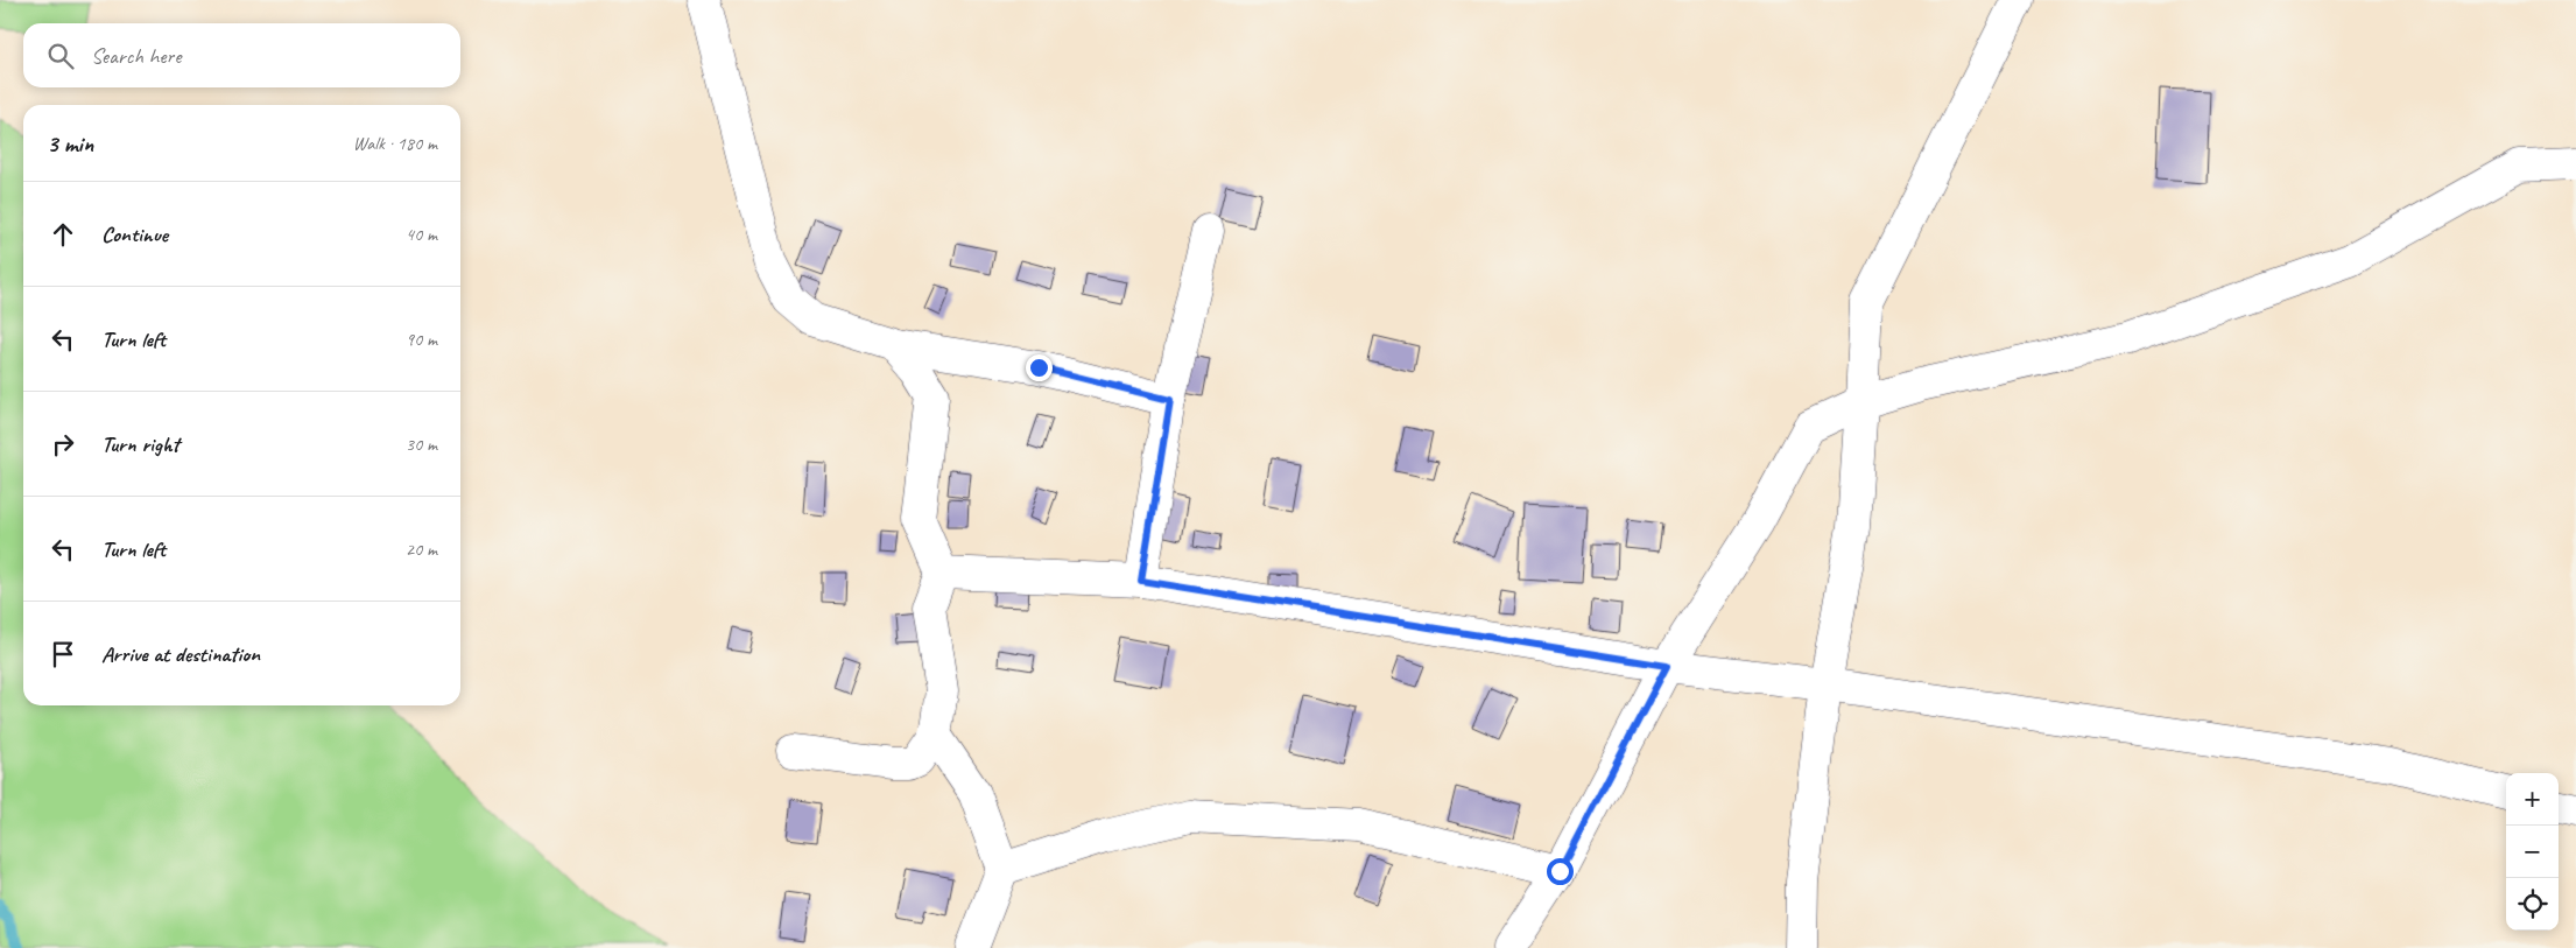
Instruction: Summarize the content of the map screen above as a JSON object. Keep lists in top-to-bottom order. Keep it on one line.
{"page":{"search":"Search here","heading":["3 min","Walk · 180 m"],"list":[["Continue","40 m"],["Turn left","90 m"],["Turn right","30 m"],["Turn left","20 m"],"Arrive at destination"],"map_buttons":["+","−"]}}
